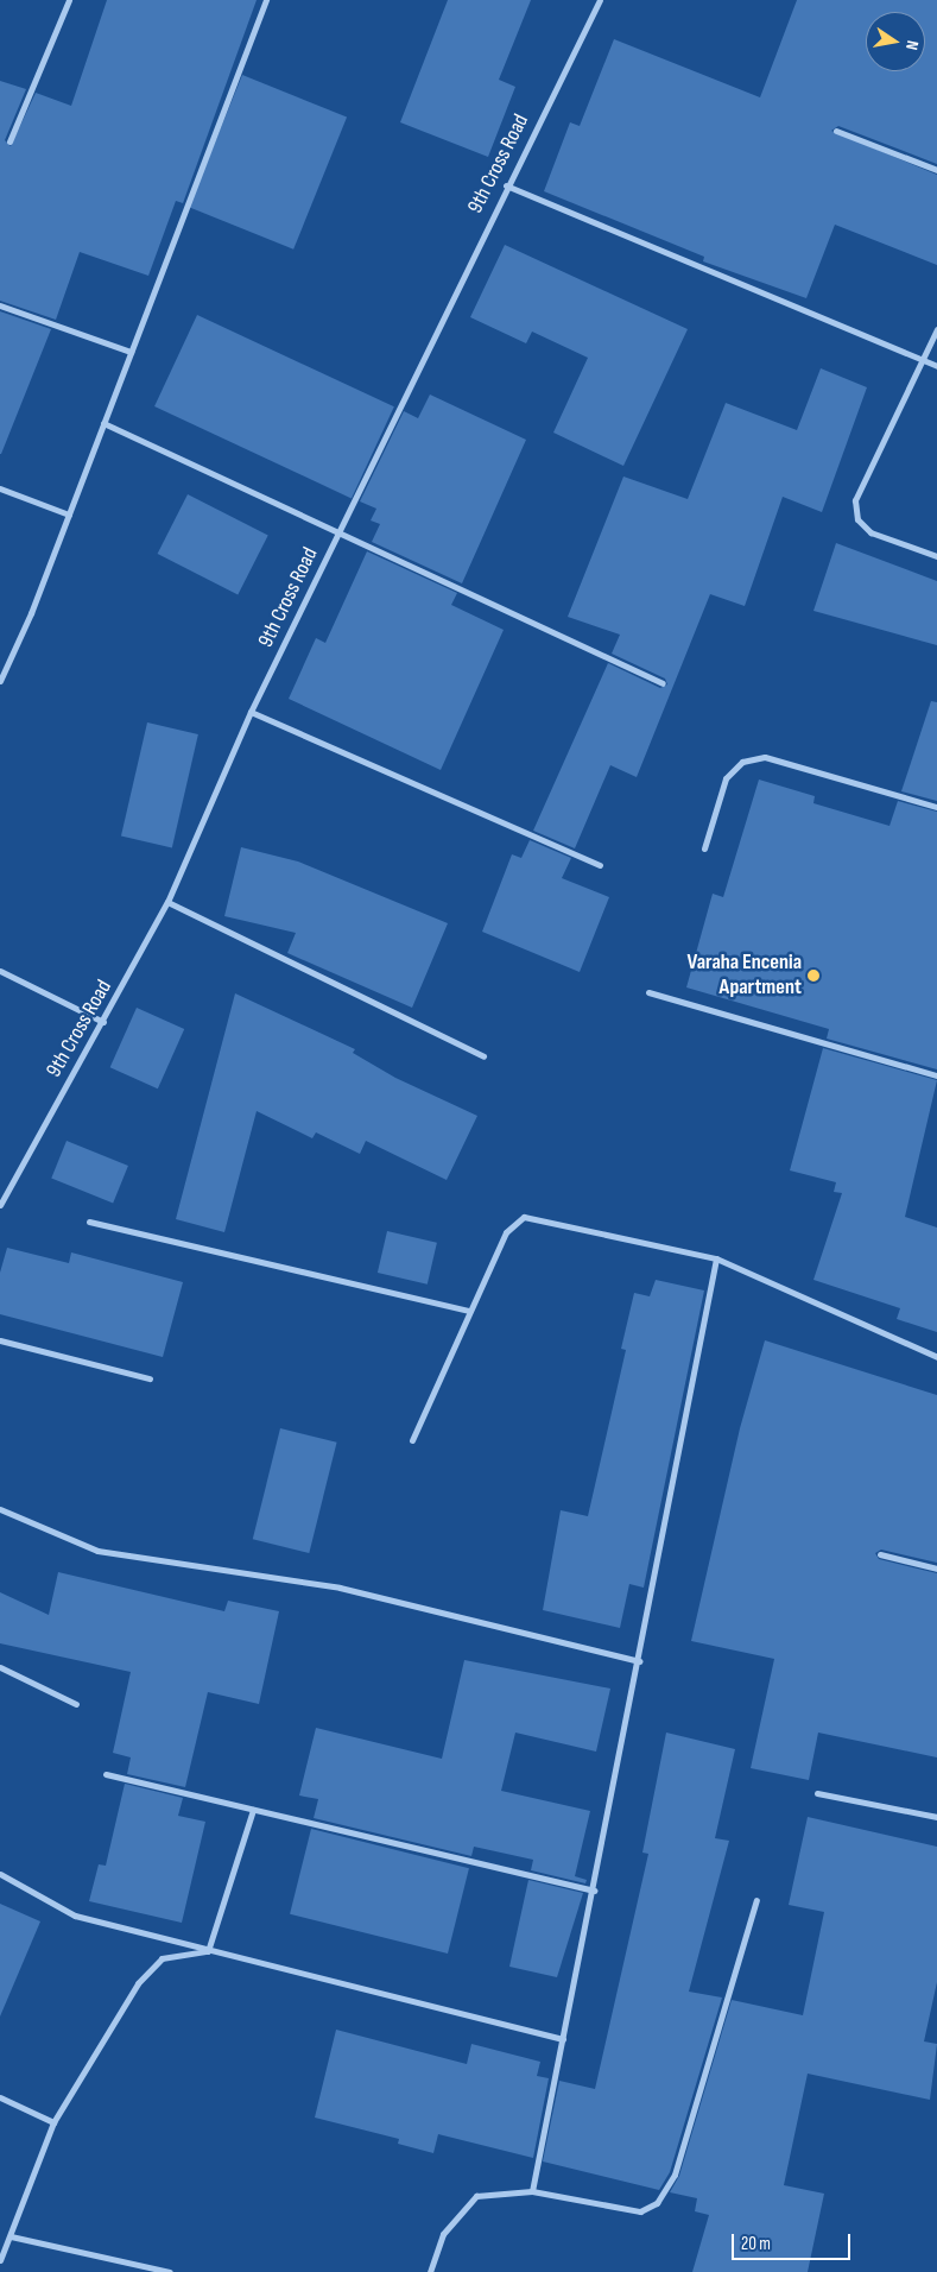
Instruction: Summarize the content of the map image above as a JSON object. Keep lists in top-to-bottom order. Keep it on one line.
{"streets":{"street":["9th Cross Road"]},"places":["Varaha Encenia Apartment"],"scale_bar":"20 m","north":"right"}
